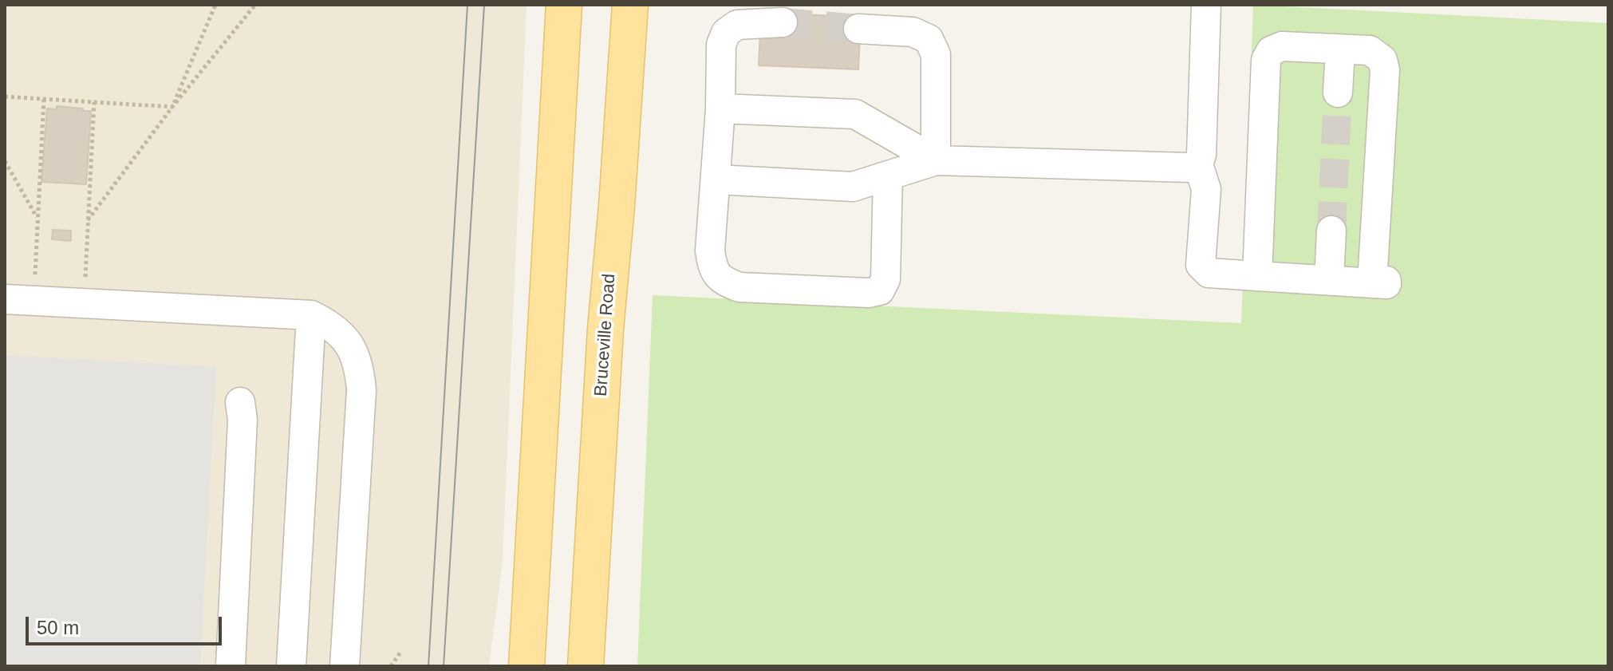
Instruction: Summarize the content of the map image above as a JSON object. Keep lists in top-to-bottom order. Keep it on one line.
{"streets":{"main road":["Bruceville Road"]},"scale_bar":"50 m"}
